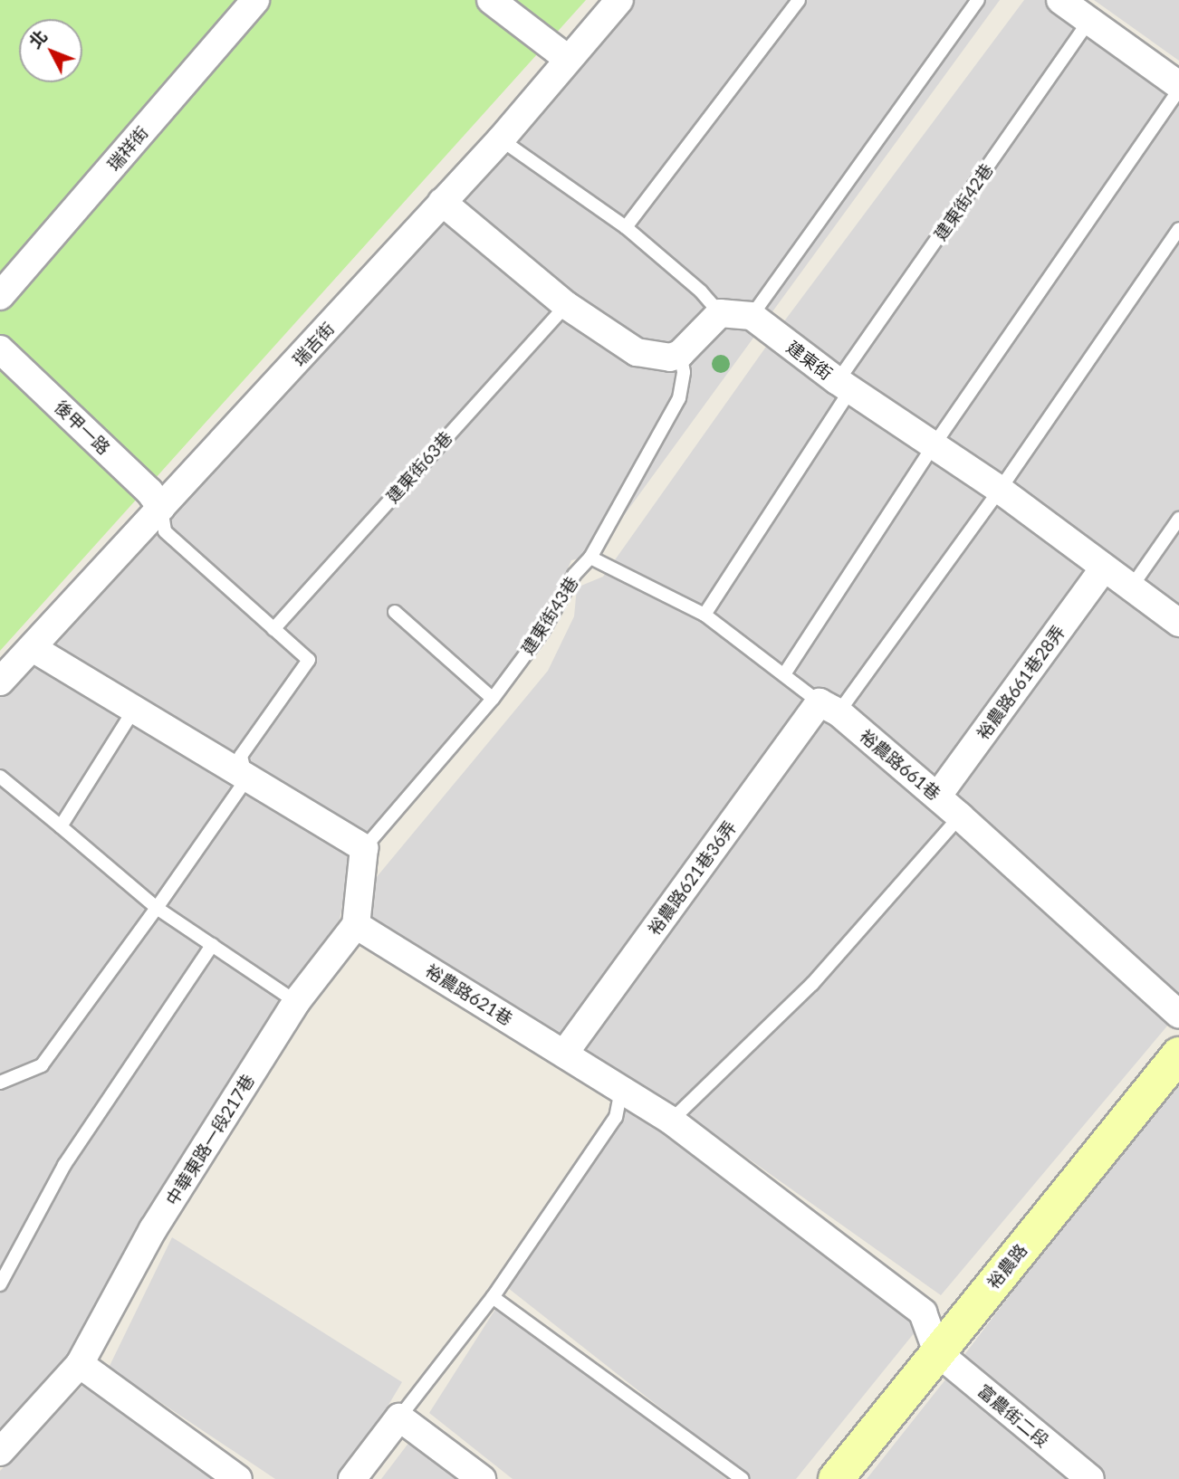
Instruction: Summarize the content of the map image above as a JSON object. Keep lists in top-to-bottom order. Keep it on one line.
{"streets":{"street":["瑞祥街","瑞吉街","建東街","後甲一路","裕農路661巷28弄","裕農路661巷","裕農路621巷36弄","裕農路621巷","中華東路一段217巷","裕農路","富農街二段"],"lane":["建東街42巷","建東街63巷","建東街43巷"]},"crossings":[["建東街42巷","建東街"],["建東街42巷","裕農路661巷"],["瑞吉街","後甲一路"],["建東街","裕農路661巷28弄"],["建東街43巷","裕農路661巷"],["裕農路661巷28弄","裕農路661巷"],["裕農路661巷","裕農路621巷36弄"],["裕農路621巷36弄","裕農路621巷"],["裕農路621巷","中華東路一段217巷"],["裕農路621巷","裕農路"],["裕農路621巷","富農街二段"],["裕農路","富農街二段"]],"north":"top left"}
